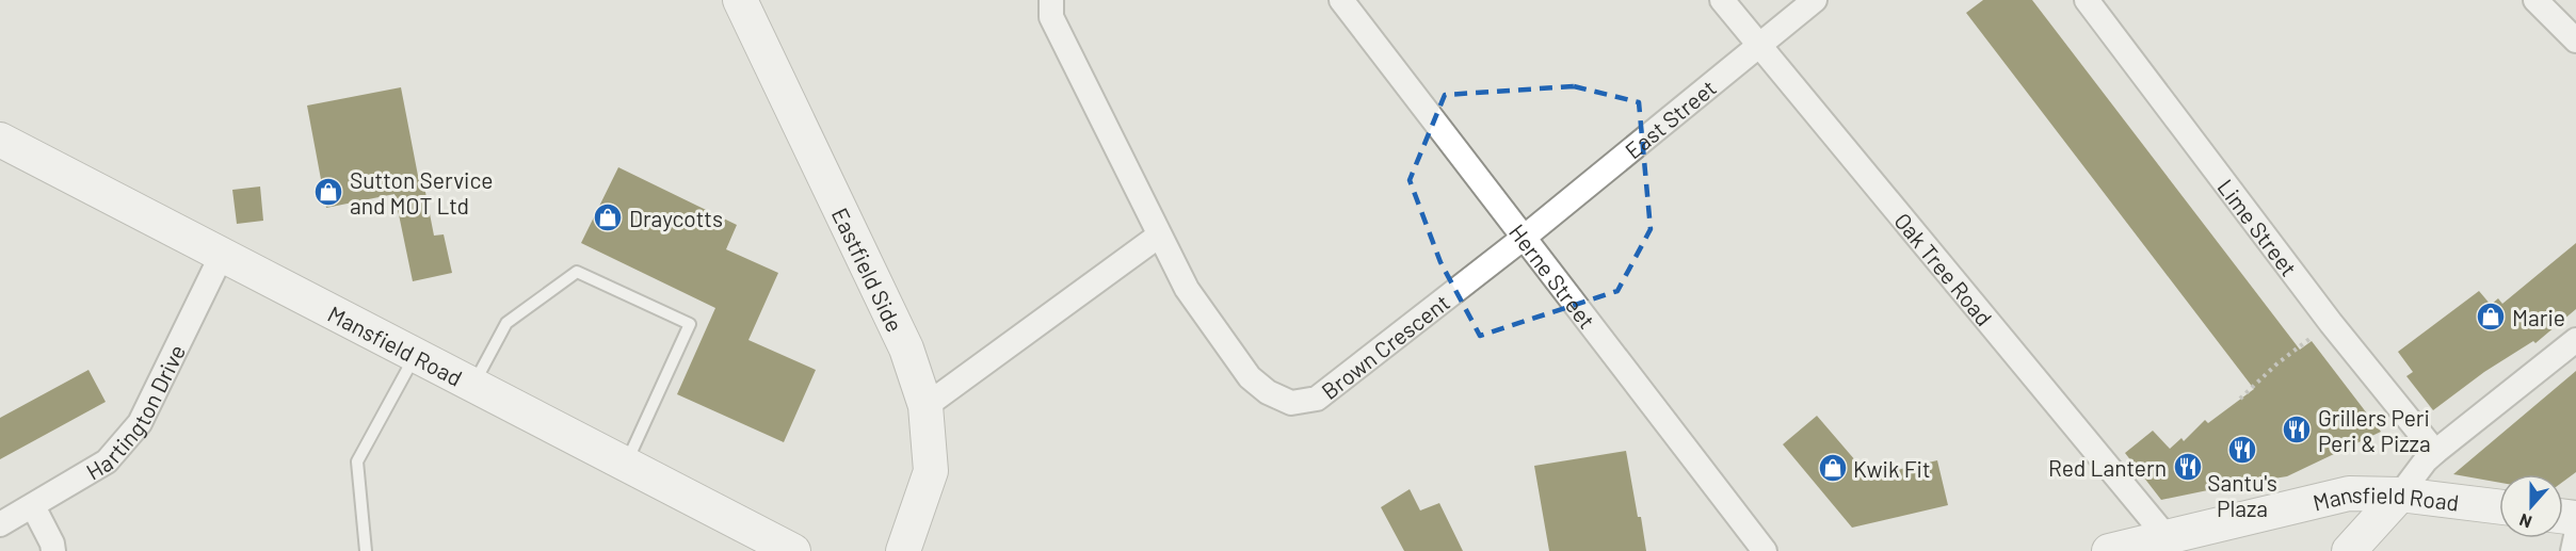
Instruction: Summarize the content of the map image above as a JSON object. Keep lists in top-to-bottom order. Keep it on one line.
{"streets":{"main road":["Eastfield Side","Mansfield Road"],"street":["East Street","Lime Street","Oak Tree Road","Herne Street","Brown Crescent","Hartington Drive"]},"crossings":[["East Street","Oak Tree Road"],["East Street","Herne Street"],["East Street","Brown Crescent"],["Oak Tree Road","Mansfield Road"],["Herne Street","Brown Crescent"],["Mansfield Road","Hartington Drive"]],"places":{"shop":["Sutton Service and MOT Ltd","Draycotts","Marie","Kwik Fit"],"restaurant":["Grillers Peri Peri & Pizza","Santu's Plaza","Red Lantern"]},"north":"bottom"}
